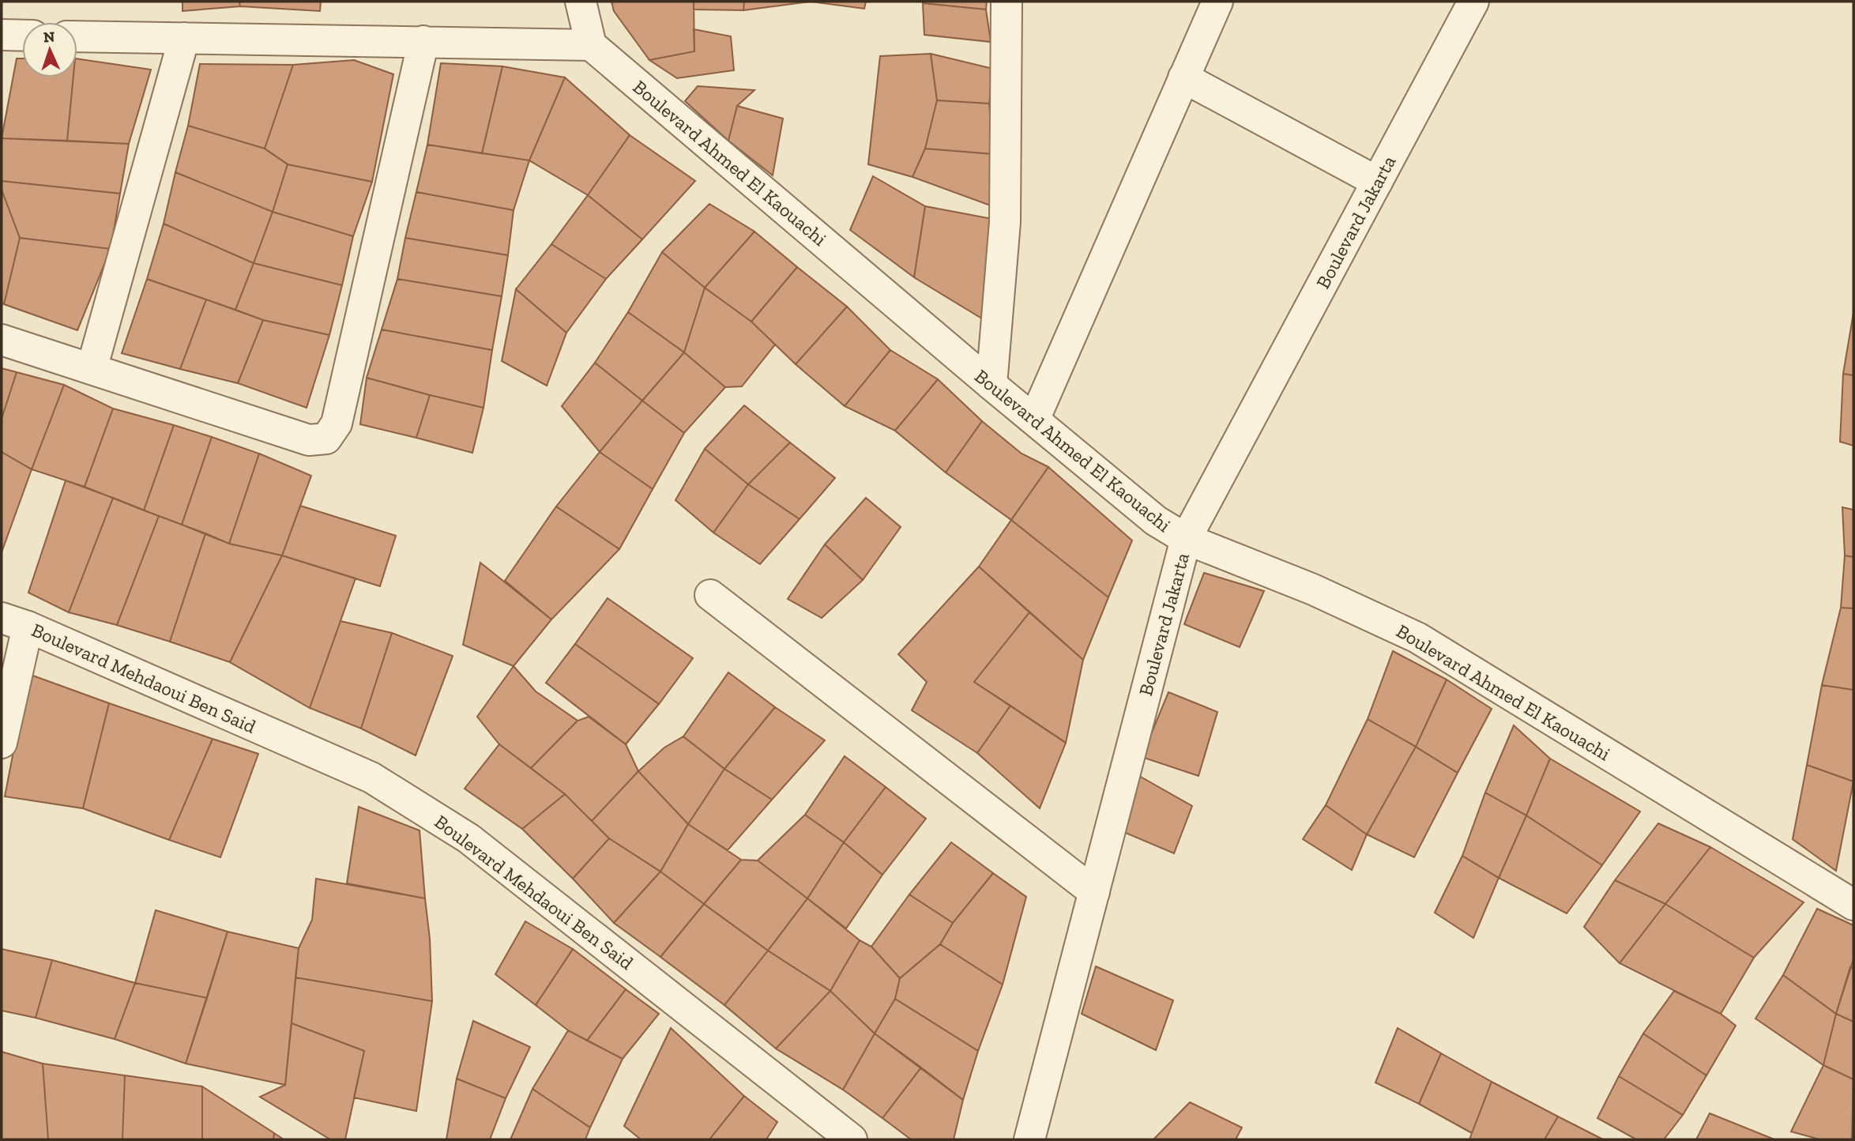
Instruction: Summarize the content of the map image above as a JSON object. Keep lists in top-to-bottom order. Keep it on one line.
{"streets":{"street":["Boulevard Ahmed El Kaouachi","Boulevard Jakarta","Boulevard Mehdaoui Ben Said"]},"crossings":[["Boulevard Ahmed El Kaouachi","Boulevard Jakarta"]],"north":"top"}
